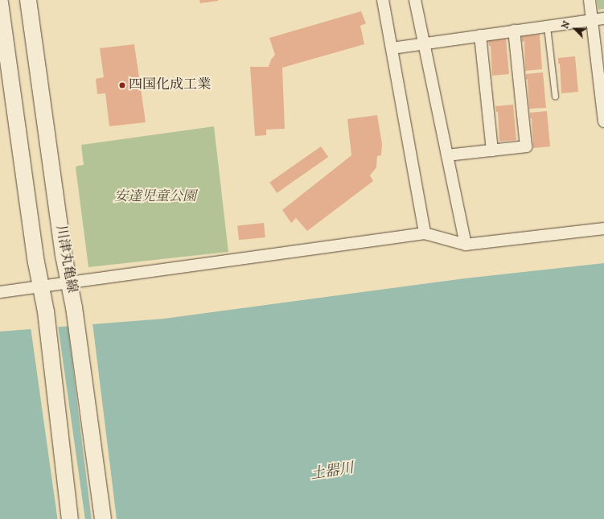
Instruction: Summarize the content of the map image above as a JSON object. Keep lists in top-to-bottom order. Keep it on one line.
{"streets":{"main road":["川津丸亀線"]},"water":["土器川"],"parks":["安達児童公園"],"places":["四国化成工業"],"north":"top left"}
